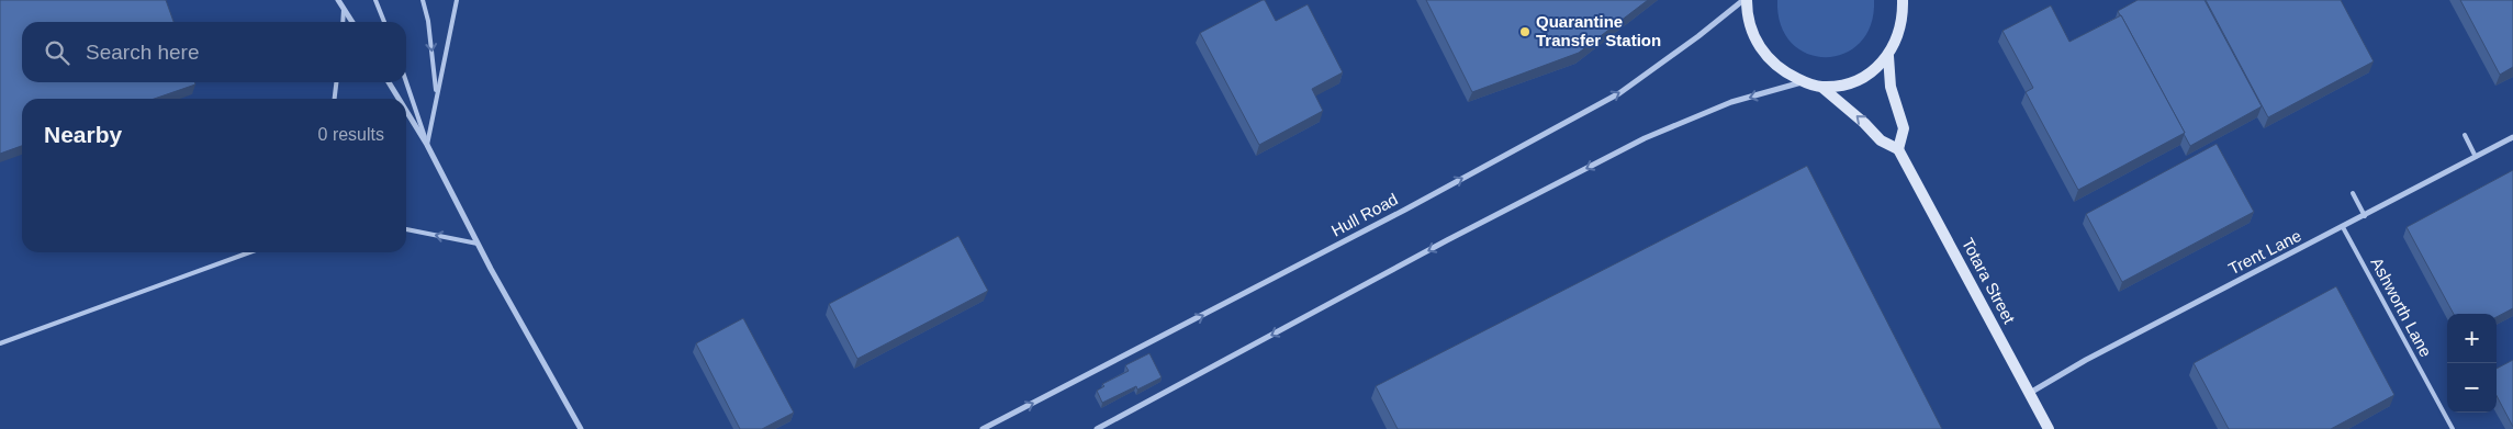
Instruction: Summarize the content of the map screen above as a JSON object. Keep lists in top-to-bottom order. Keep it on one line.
{"streets":{"main road":["Totara Street"],"street":["Hull Road","Trent Lane"],"lane":["Ashworth Lane"]},"crossings":[["Trent Lane","Totara Street"],["Trent Lane","Ashworth Lane"]],"places":["Quarantine Transfer Station"],"page":{"search":"Search here","heading":["Nearby","0 results"],"map_buttons":["+","−"]}}
